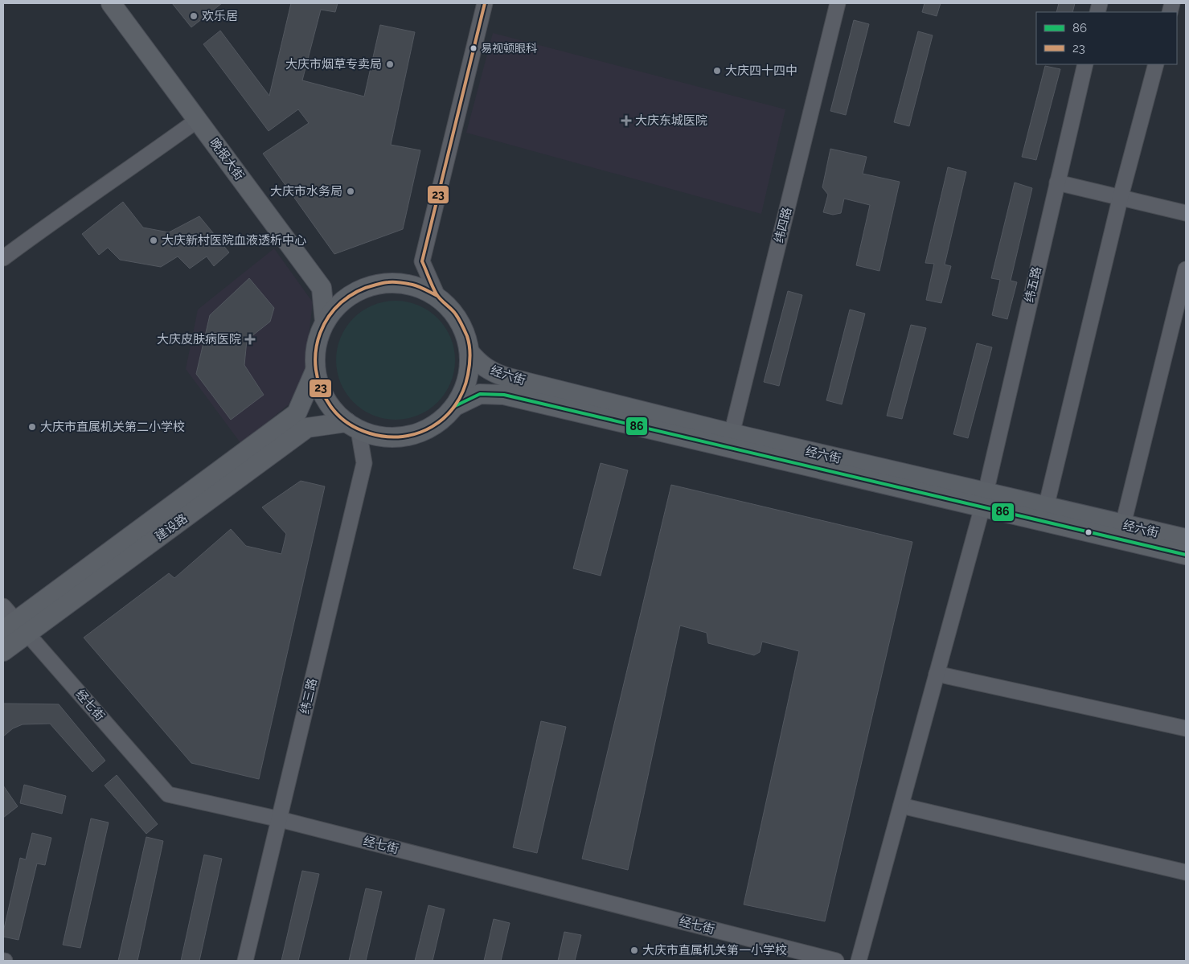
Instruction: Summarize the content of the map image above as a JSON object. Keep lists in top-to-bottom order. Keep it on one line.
{"streets":{"main road":["晚报大街","经六街","建设路"],"street":["纬四路","纬五路","纬三路","经七街"]},"crossings":[["纬四路","经六街"],["纬五路","经六街"],["建设路","纬三路"],["建设路","经七街"],["纬三路","经七街"]],"places":{"other":["欢乐居","易视顿眼科","大庆市烟草专卖局","大庆四十四中","大庆市水务局","大庆新村医院血液透析中心","大庆市直属机关第二小学校","大庆市直属机关第一小学校"],"health":["大庆东城医院","大庆皮肤病医院"]},"lines":["transit line 23","transit line 86"],"legend":["86","23"]}
